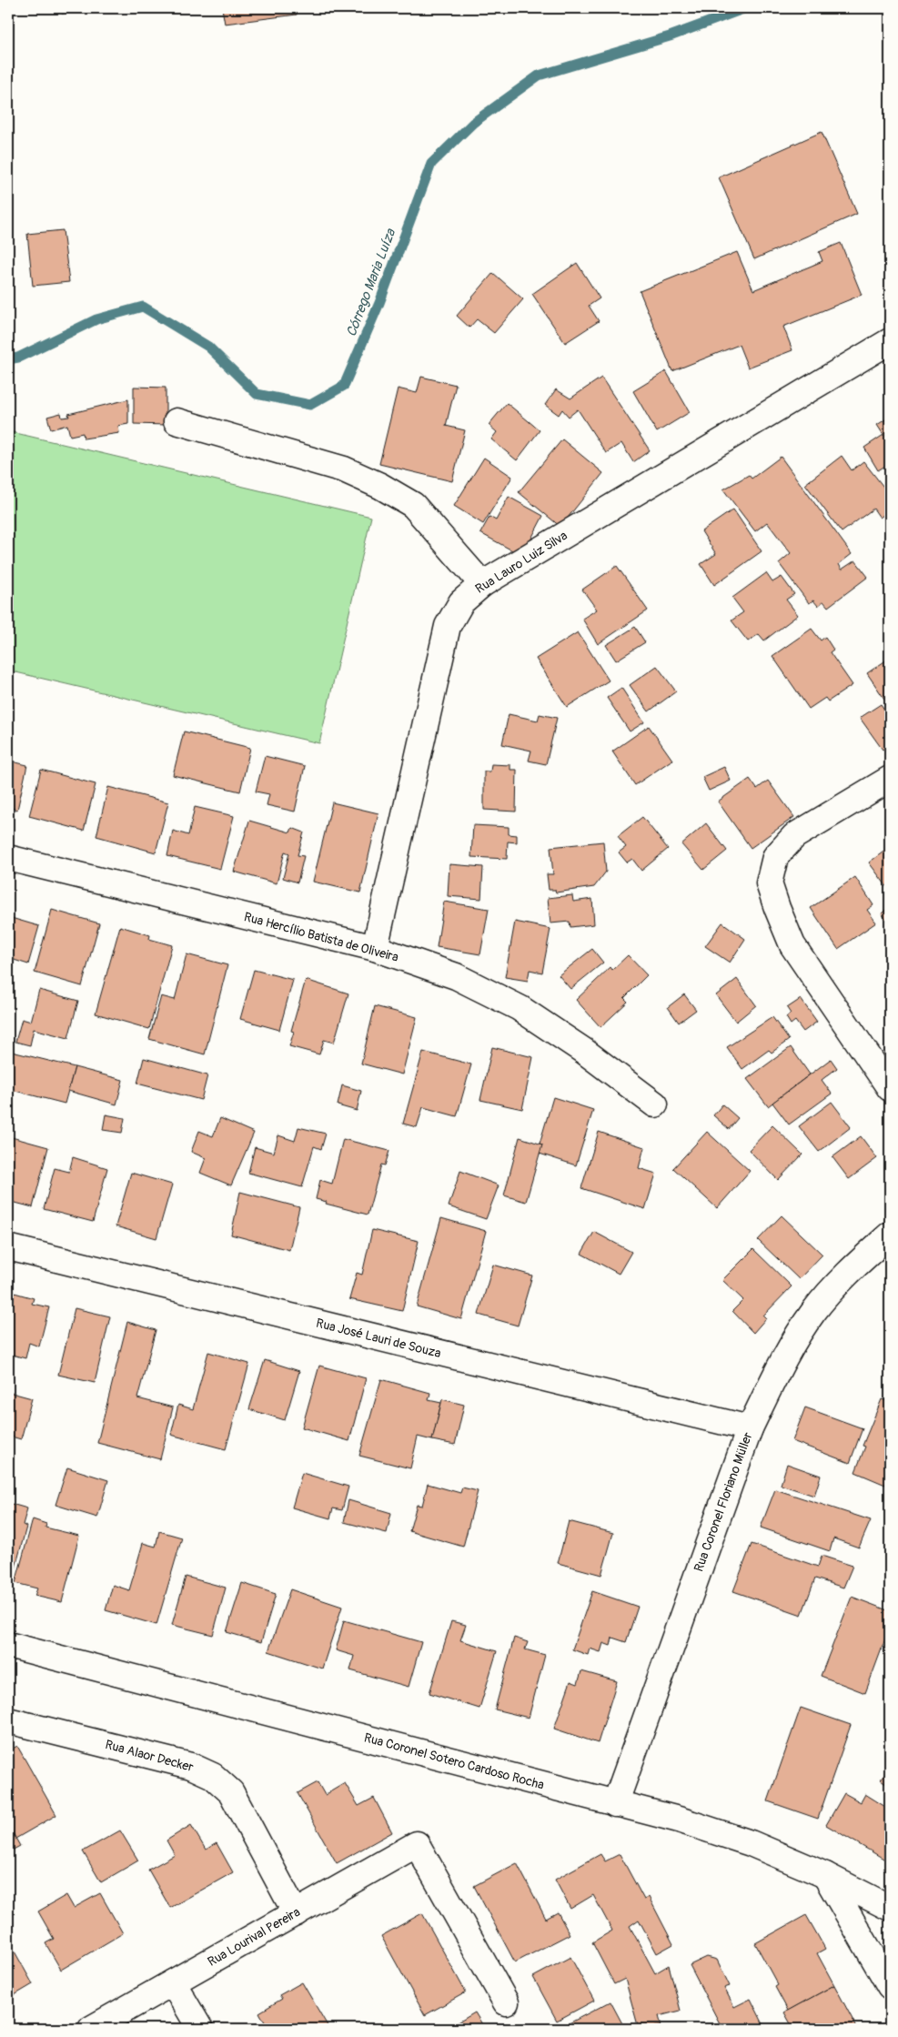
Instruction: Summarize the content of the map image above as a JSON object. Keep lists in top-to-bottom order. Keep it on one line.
{"streets":{"street":["Rua Lauro Luiz Silva","Rua Hercílio Batista de Oliveira","Rua José Lauri de Souza","Rua Coronel Floriano Müller","Rua Alaor Decker","Rua Coronel Sotero Cardoso Rocha","Rua Lourival Pereira"]},"crossings":[["Rua Lauro Luiz Silva","Rua Hercílio Batista de Oliveira"],["Rua José Lauri de Souza","Rua Coronel Floriano Müller"],["Rua Coronel Floriano Müller","Rua Coronel Sotero Cardoso Rocha"],["Rua Alaor Decker","Rua Lourival Pereira"]],"water":["Córrego Maria Luíza"]}
